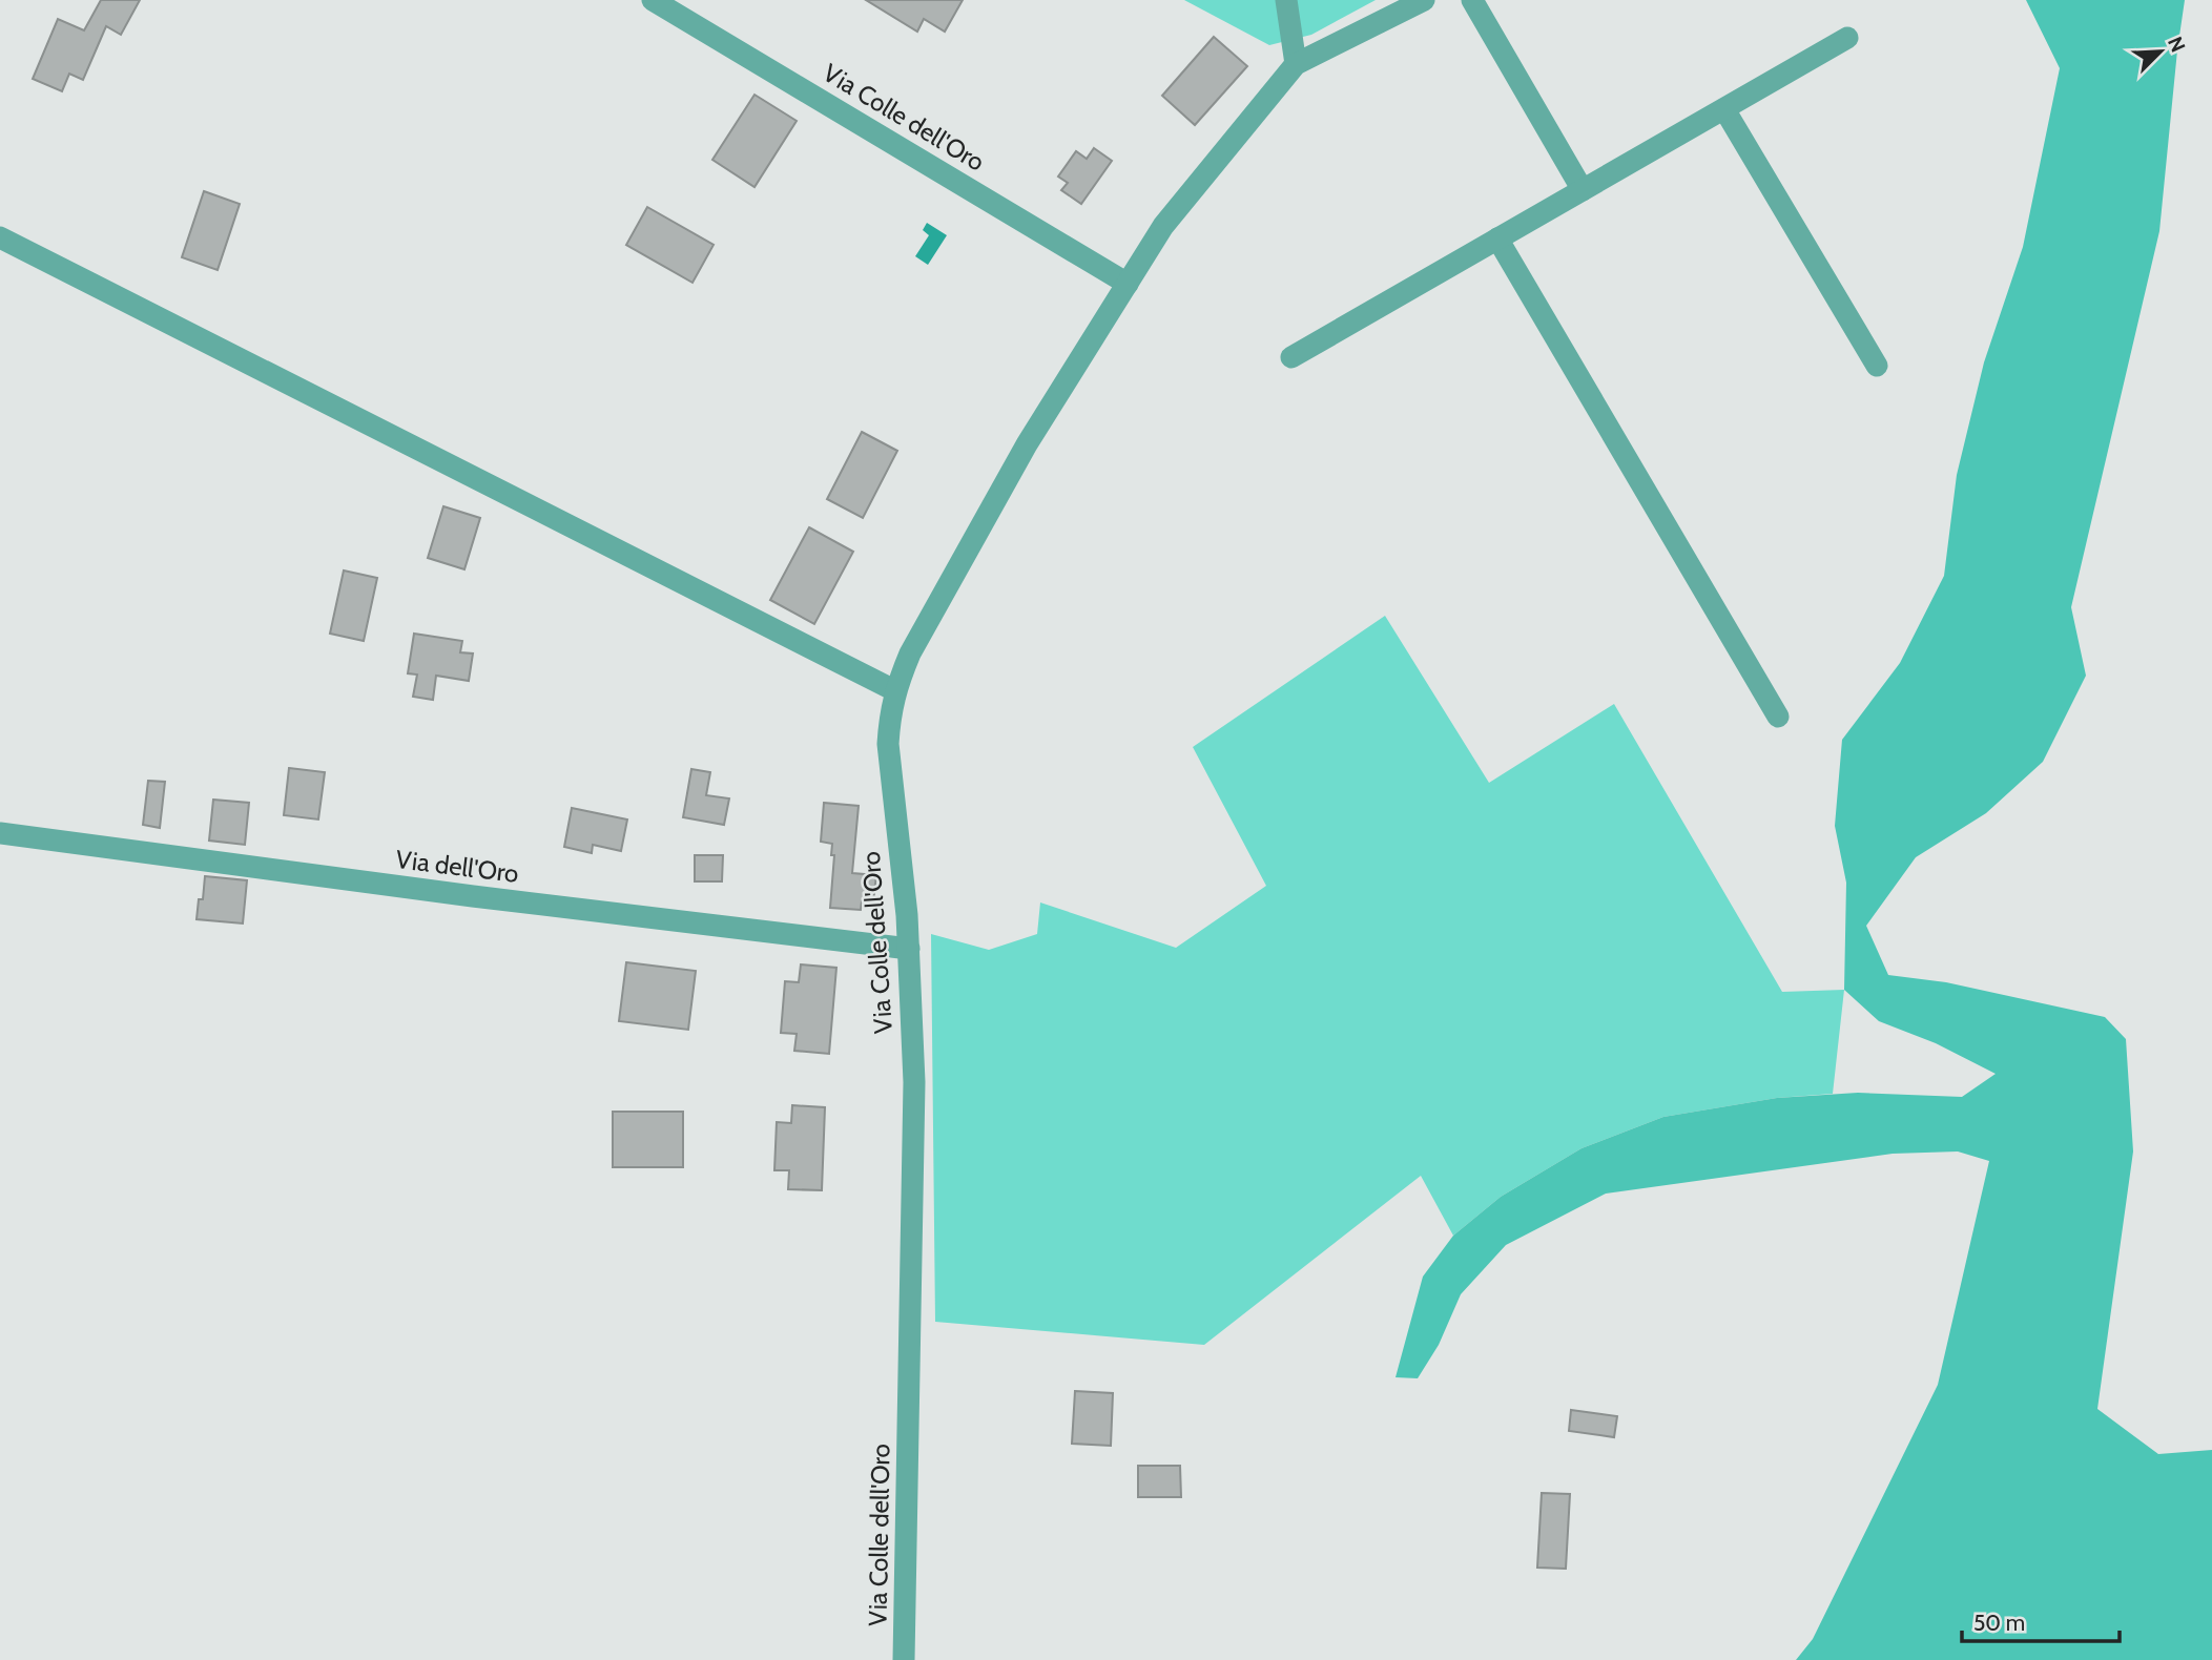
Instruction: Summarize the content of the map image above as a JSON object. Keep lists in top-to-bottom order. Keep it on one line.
{"streets":{"street":["Via Colle dell'Oro","Via dell'Oro"]},"crossings":[["Via Colle dell'Oro","Via dell'Oro"]],"scale_bar":"50 m","north":"top right"}
